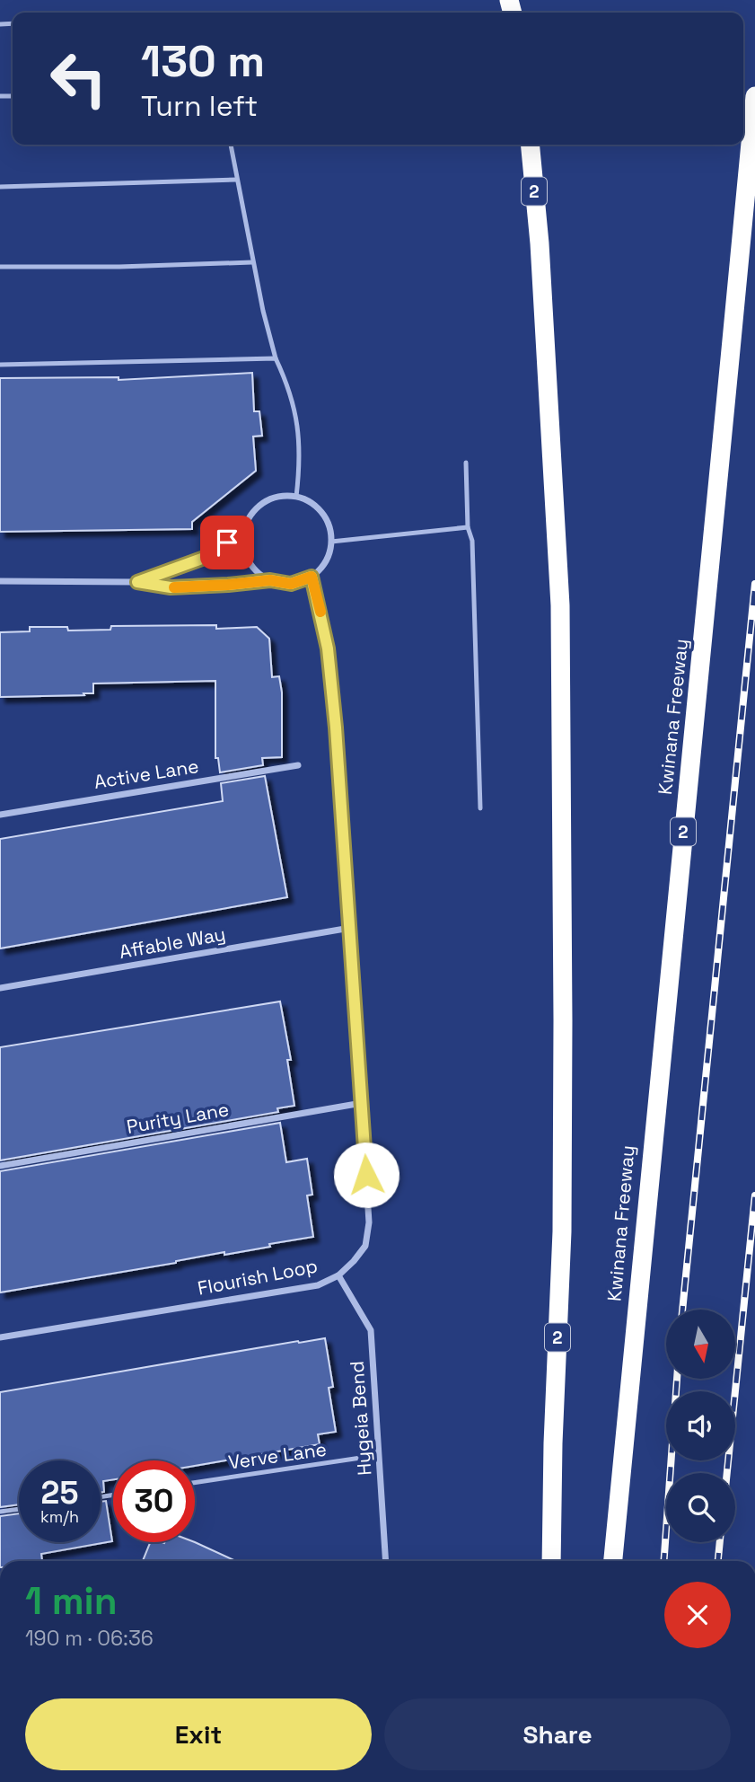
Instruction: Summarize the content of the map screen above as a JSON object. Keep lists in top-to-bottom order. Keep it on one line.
{"streets":{"highway":["2","Kwinana Freeway"],"street":["Active Lane","Affable Way","Purity Lane","Flourish Loop","Hygeia Bend"],"lane":["Verve Lane"]},"crossings":[["Affable Way","Flourish Loop"],["Purity Lane","Flourish Loop"],["Flourish Loop","Hygeia Bend"],["Hygeia Bend","Verve Lane"]],"north":"bottom","page":{"turn":["130 m","Turn left"],"speed":"25 km/h","limit":"30","heading":["1 min","190 m · 06:36"],"buttons":["Exit","Share"]}}
